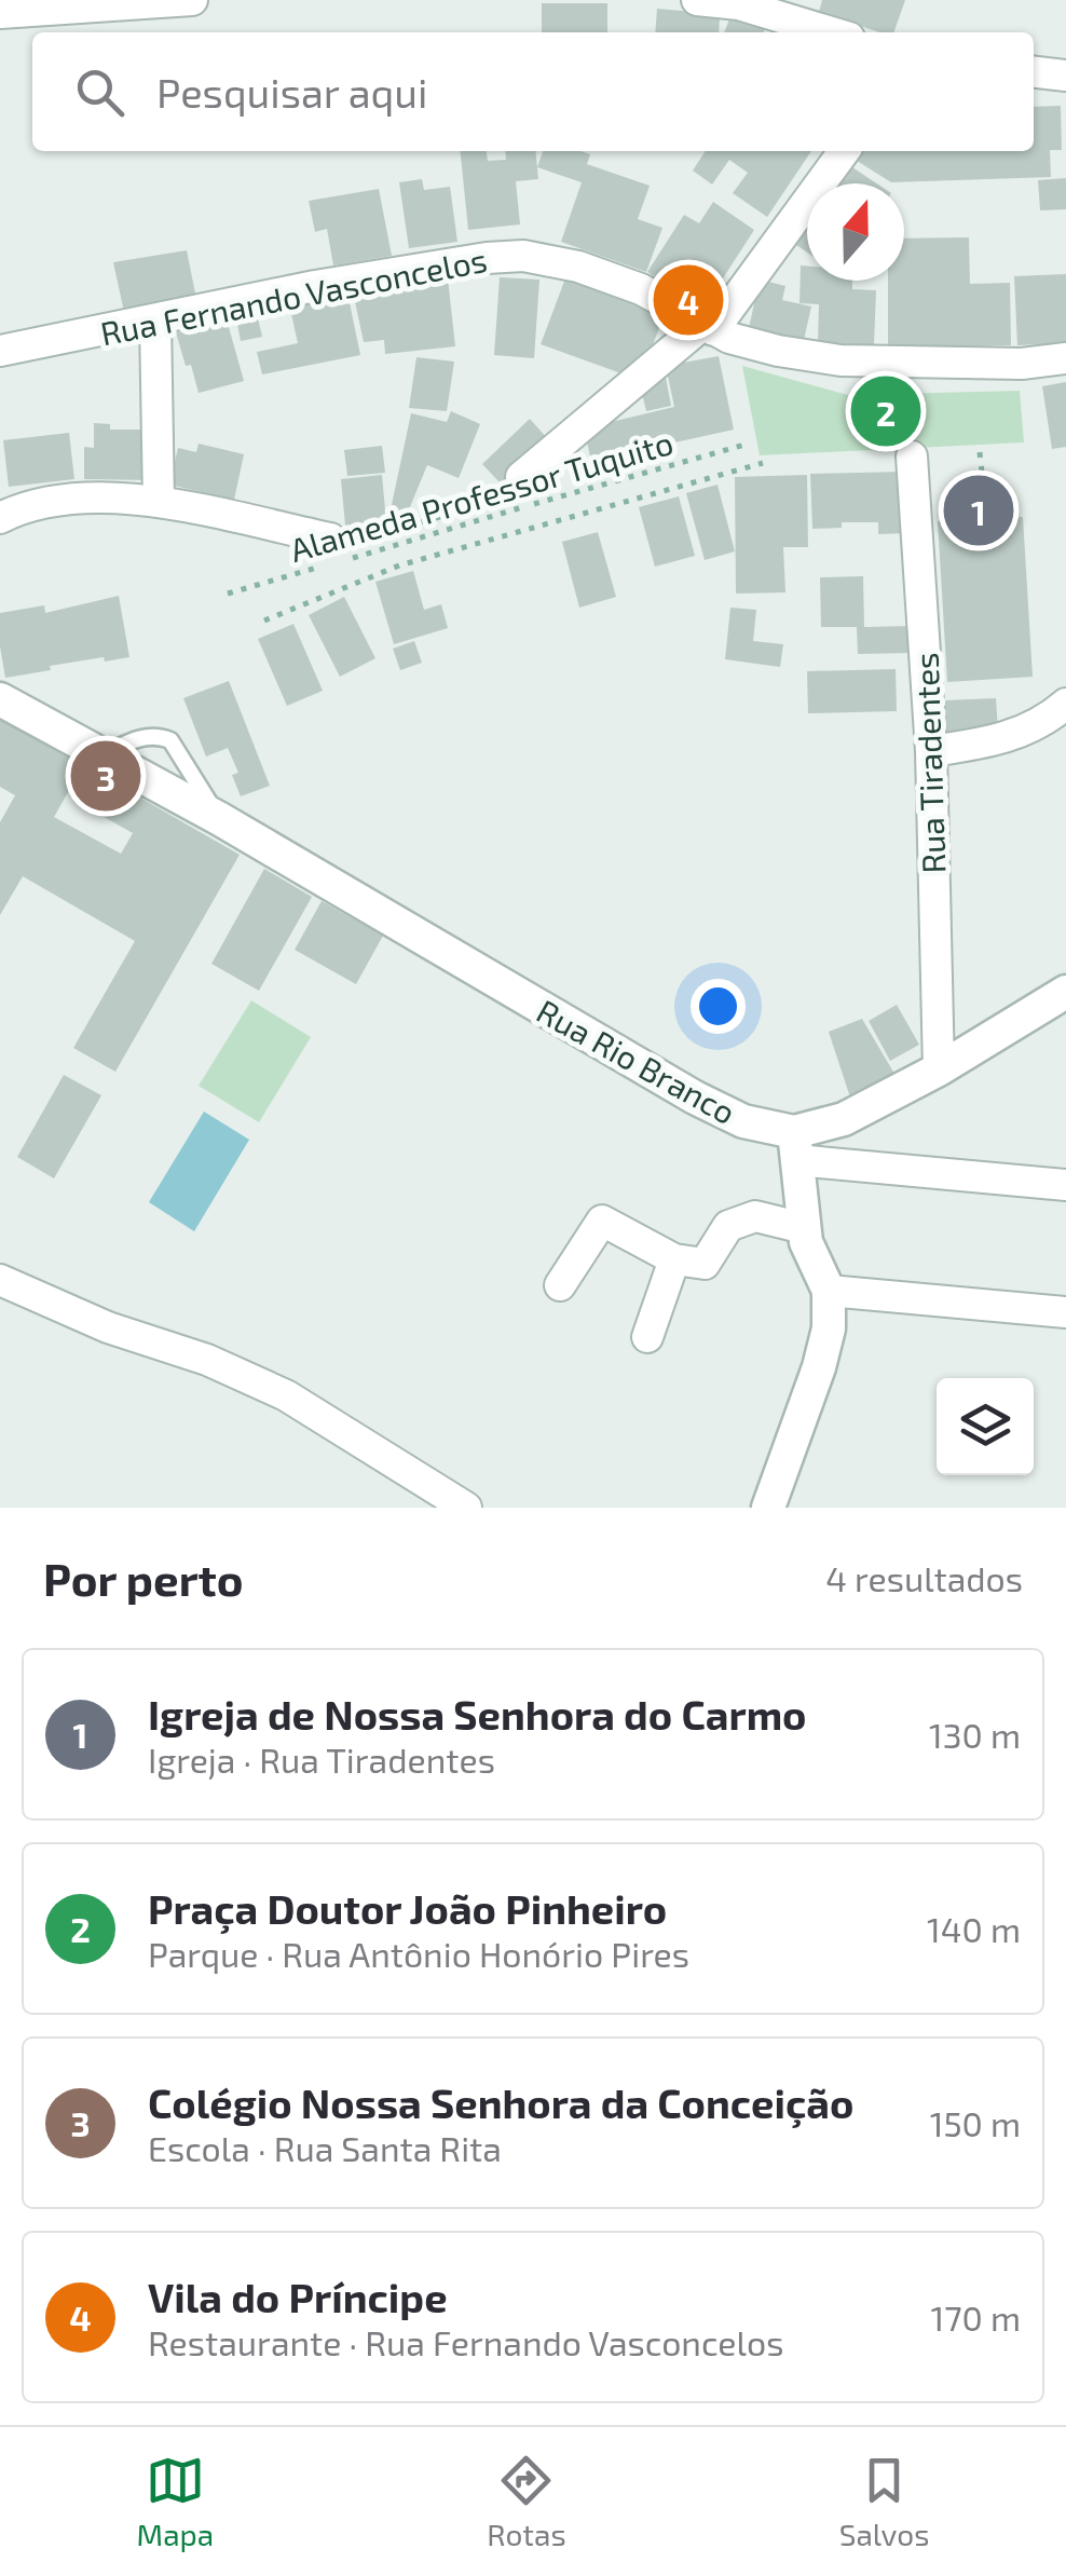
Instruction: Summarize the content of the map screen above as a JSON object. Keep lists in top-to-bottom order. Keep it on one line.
{"streets":{"street":["Rua Fernando Vasconcelos","Rua Tiradentes","Rua Rio Branco"],"path":["Alameda Professor Tuquito"]},"crossings":[["Rua Tiradentes","Rua Rio Branco"]],"north":"top","page":{"search":"Pesquisar aqui","pins":["4","2","1","3"],"heading":["Por perto","4 resultados"],"list":[{"mark":"1","name":"Igreja de Nossa Senhora do Carmo","note":"Igreja · Rua Tiradentes","value":"130 m"},{"mark":"2","name":"Praça Doutor João Pinheiro","note":"Parque · Rua Antônio Honório Pires","value":"140 m"},{"mark":"3","name":"Colégio Nossa Senhora da Conceição","note":"Escola · Rua Santa Rita","value":"150 m"},{"mark":"4","name":"Vila do Príncipe","note":"Restaurante · Rua Fernando Vasconcelos","value":"170 m"}],"nav":["Mapa","Rotas","Salvos"]}}
